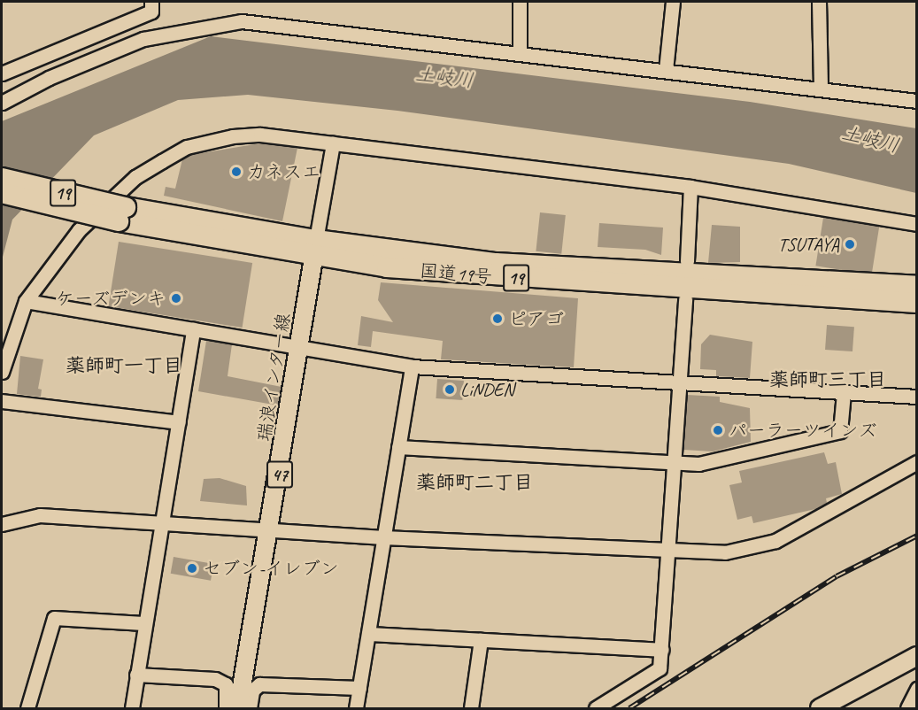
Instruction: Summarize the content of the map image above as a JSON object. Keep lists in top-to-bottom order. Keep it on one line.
{"streets":{"highway":["19","国道19号"],"main road":["瑞浪インター線","47"]},"crossings":[["国道19号","瑞浪インター線"]],"districts":["薬師町一丁目","薬師町三丁目","薬師町二丁目"],"water":["土岐川"],"places":["カネスエ","TSUTAYA","ケーズデンキ","ピアゴ","LiNDEN","パーラーツインズ","セブン-イレブン"]}
